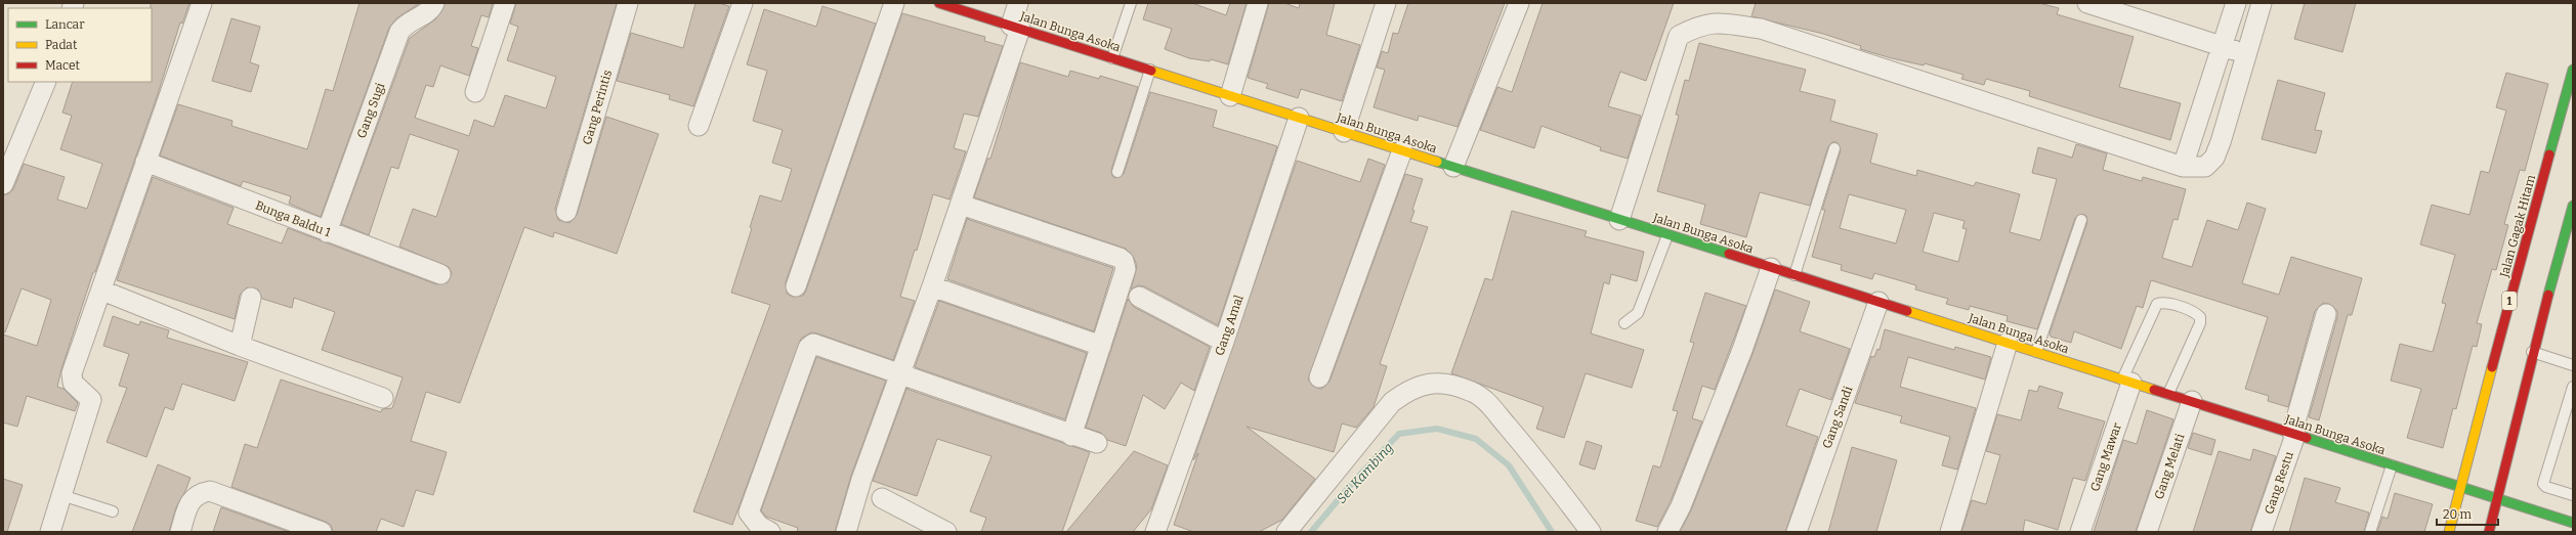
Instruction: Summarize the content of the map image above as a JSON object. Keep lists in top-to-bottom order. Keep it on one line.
{"streets":{"main road":["Jalan Bunga Asoka","Jalan Gagak Hitam","1"],"street":["Gang Perintis","Gang Sugi","Bunga Baldu 1","Gang Amal","Gang Sandi","Gang Mawar","Gang Melati","Gang Restu"]},"crossings":[["Jalan Bunga Asoka","Jalan Gagak Hitam"],["Jalan Bunga Asoka","Gang Amal"],["Jalan Bunga Asoka","Gang Sandi"],["Jalan Bunga Asoka","Gang Mawar"],["Jalan Bunga Asoka","Gang Melati"],["Jalan Bunga Asoka","Gang Restu"],["Gang Sugi","Bunga Baldu 1"]],"water":["Sei Kambing"],"legend":["Lancar","Padat","Macet"],"scale_bar":"20 m"}
